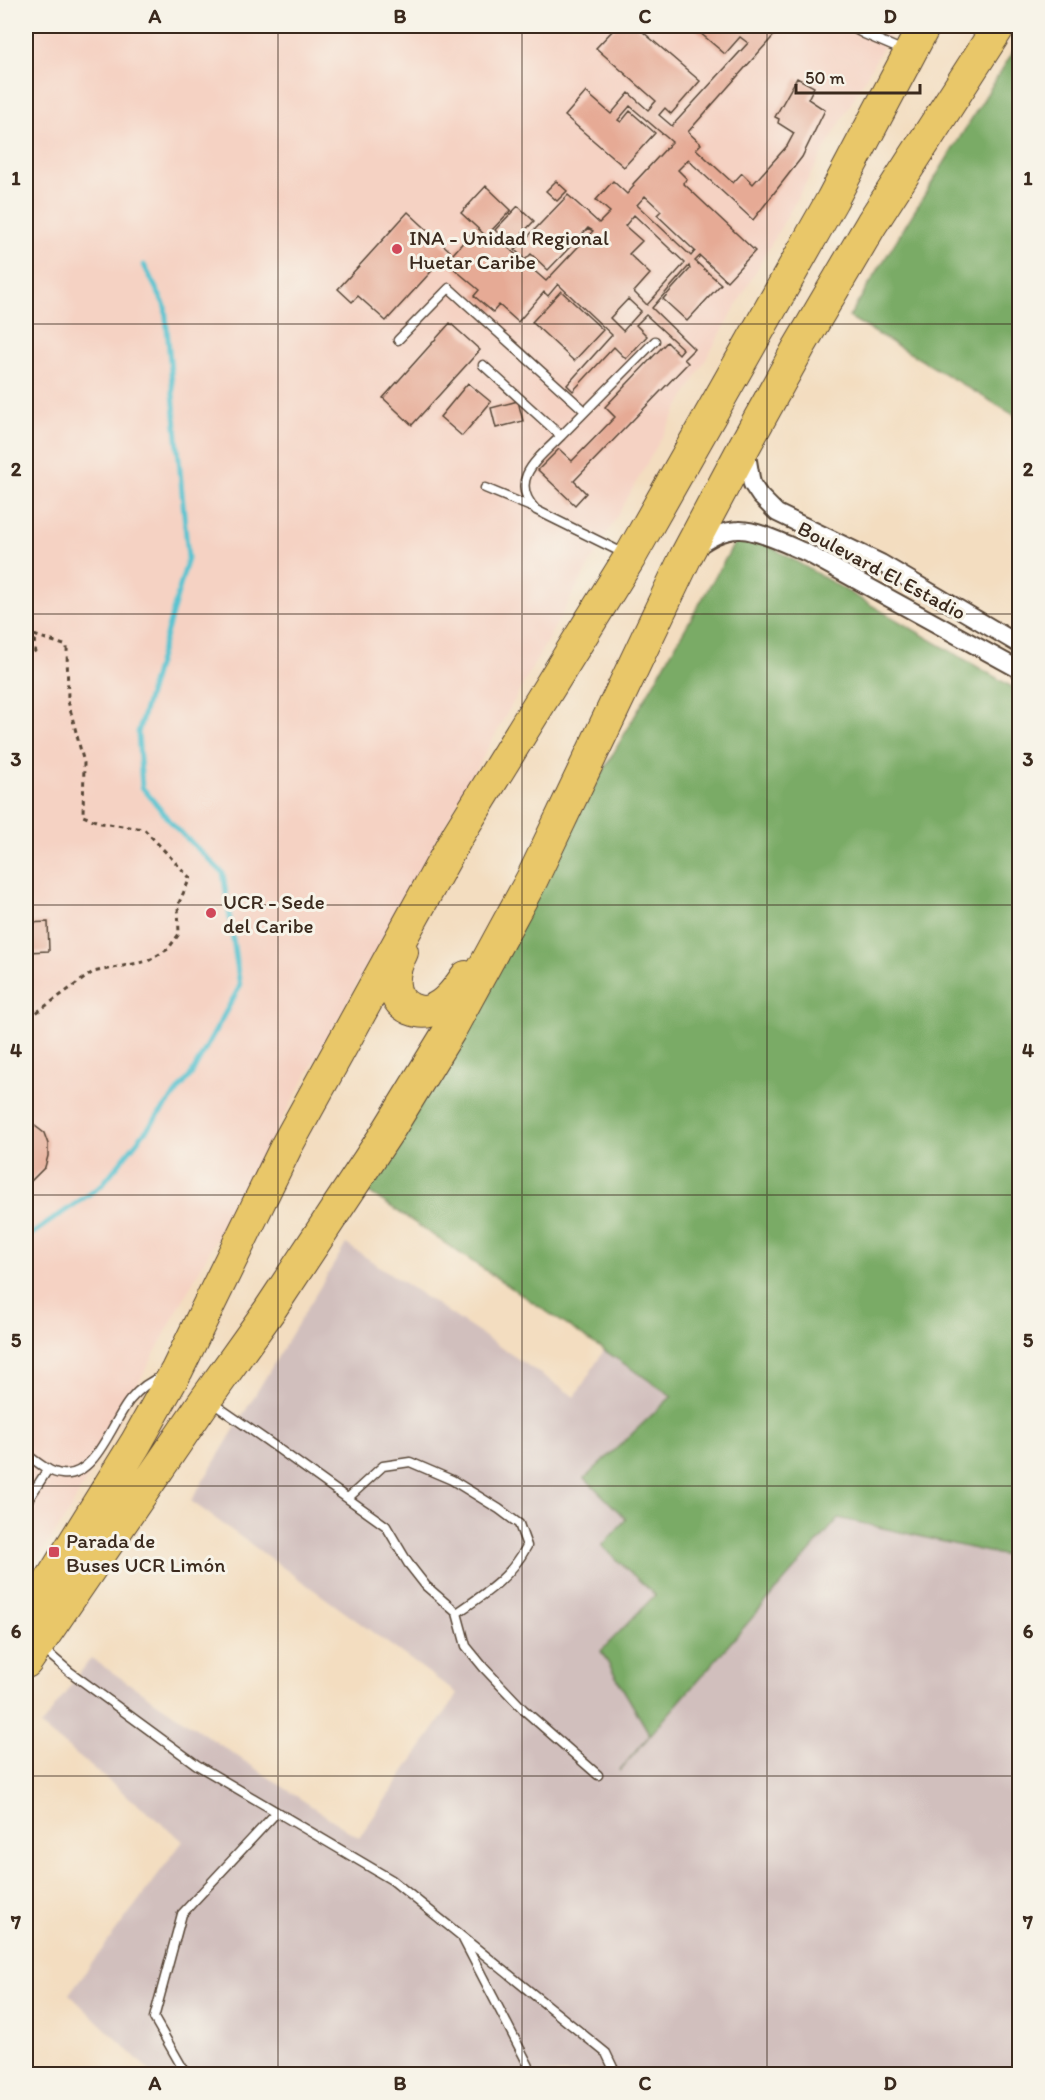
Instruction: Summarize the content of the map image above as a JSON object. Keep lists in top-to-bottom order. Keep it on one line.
{"streets":{"street":["Boulevard El Estadio"]},"places":{"other":["INA - Unidad Regional Huetar Caribe","UCR - Sede del Caribe"],"transit":["Parada de Buses UCR Limón"]},"scale_bar":"50 m","grid":{"columns":["A","B","C","D"],"rows":["1","2","3","4","5","6","7"]}}
